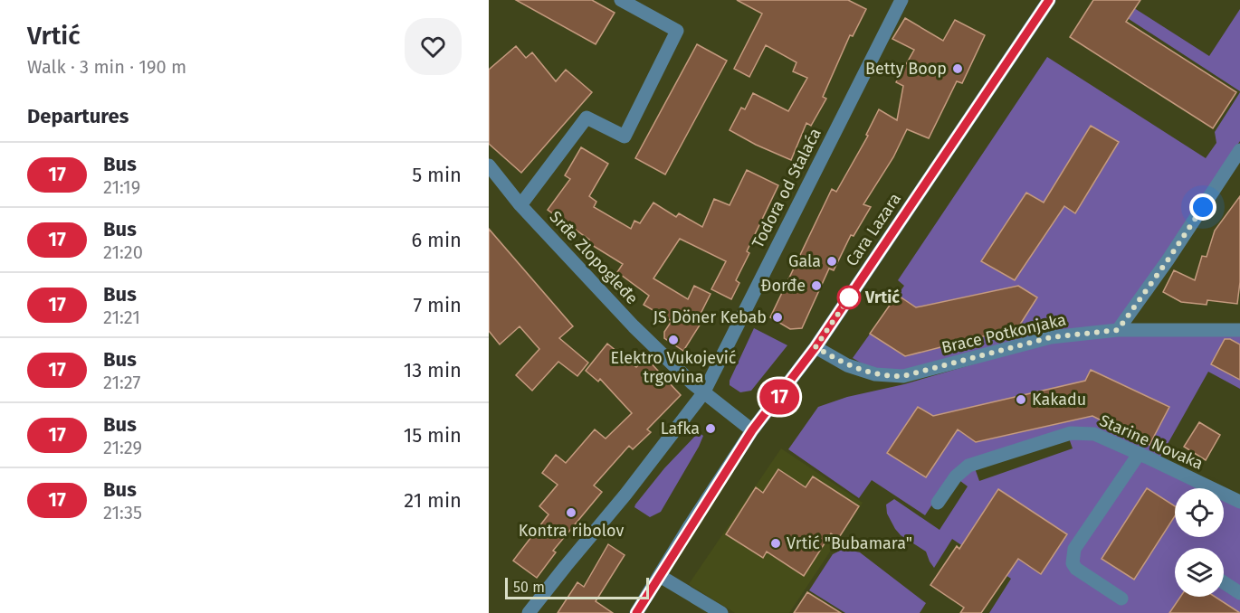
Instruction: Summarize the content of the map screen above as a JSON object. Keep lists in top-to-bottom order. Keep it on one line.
{"streets":{"street":["Todora od Stalaća","Cara Lazara","Srđe Zlopogleđe","Brace Potkonjaka","Starine Novaka"]},"crossings":[["Todora od Stalaća","Srđe Zlopogleđe"],["Cara Lazara","Srđe Zlopogleđe"],["Cara Lazara","Brace Potkonjaka"]],"places":["Betty Boop","Gala","Đorđe","Vrtić","JS Döner Kebab","Elektro Vukojević trgovina","Kakadu","Lafka","Kontra ribolov","Vrtić \"Bubamara\""],"lines":["bus line 17"],"scale_bar":"50 m","page":{"heading":[["Vrtić","Walk · 3 min · 190 m"],"Departures"],"on_map":"17","list":[{"mark":"17","name":"Bus","note":"21:19","value":"5 min"},{"mark":"17","name":"Bus","note":"21:20","value":"6 min"},{"mark":"17","name":"Bus","note":"21:21","value":"7 min"},{"mark":"17","name":"Bus","note":"21:27","value":"13 min"},{"mark":"17","name":"Bus","note":"21:29","value":"15 min"},{"mark":"17","name":"Bus","note":"21:35","value":"21 min"}],"scale":"50 m"}}
